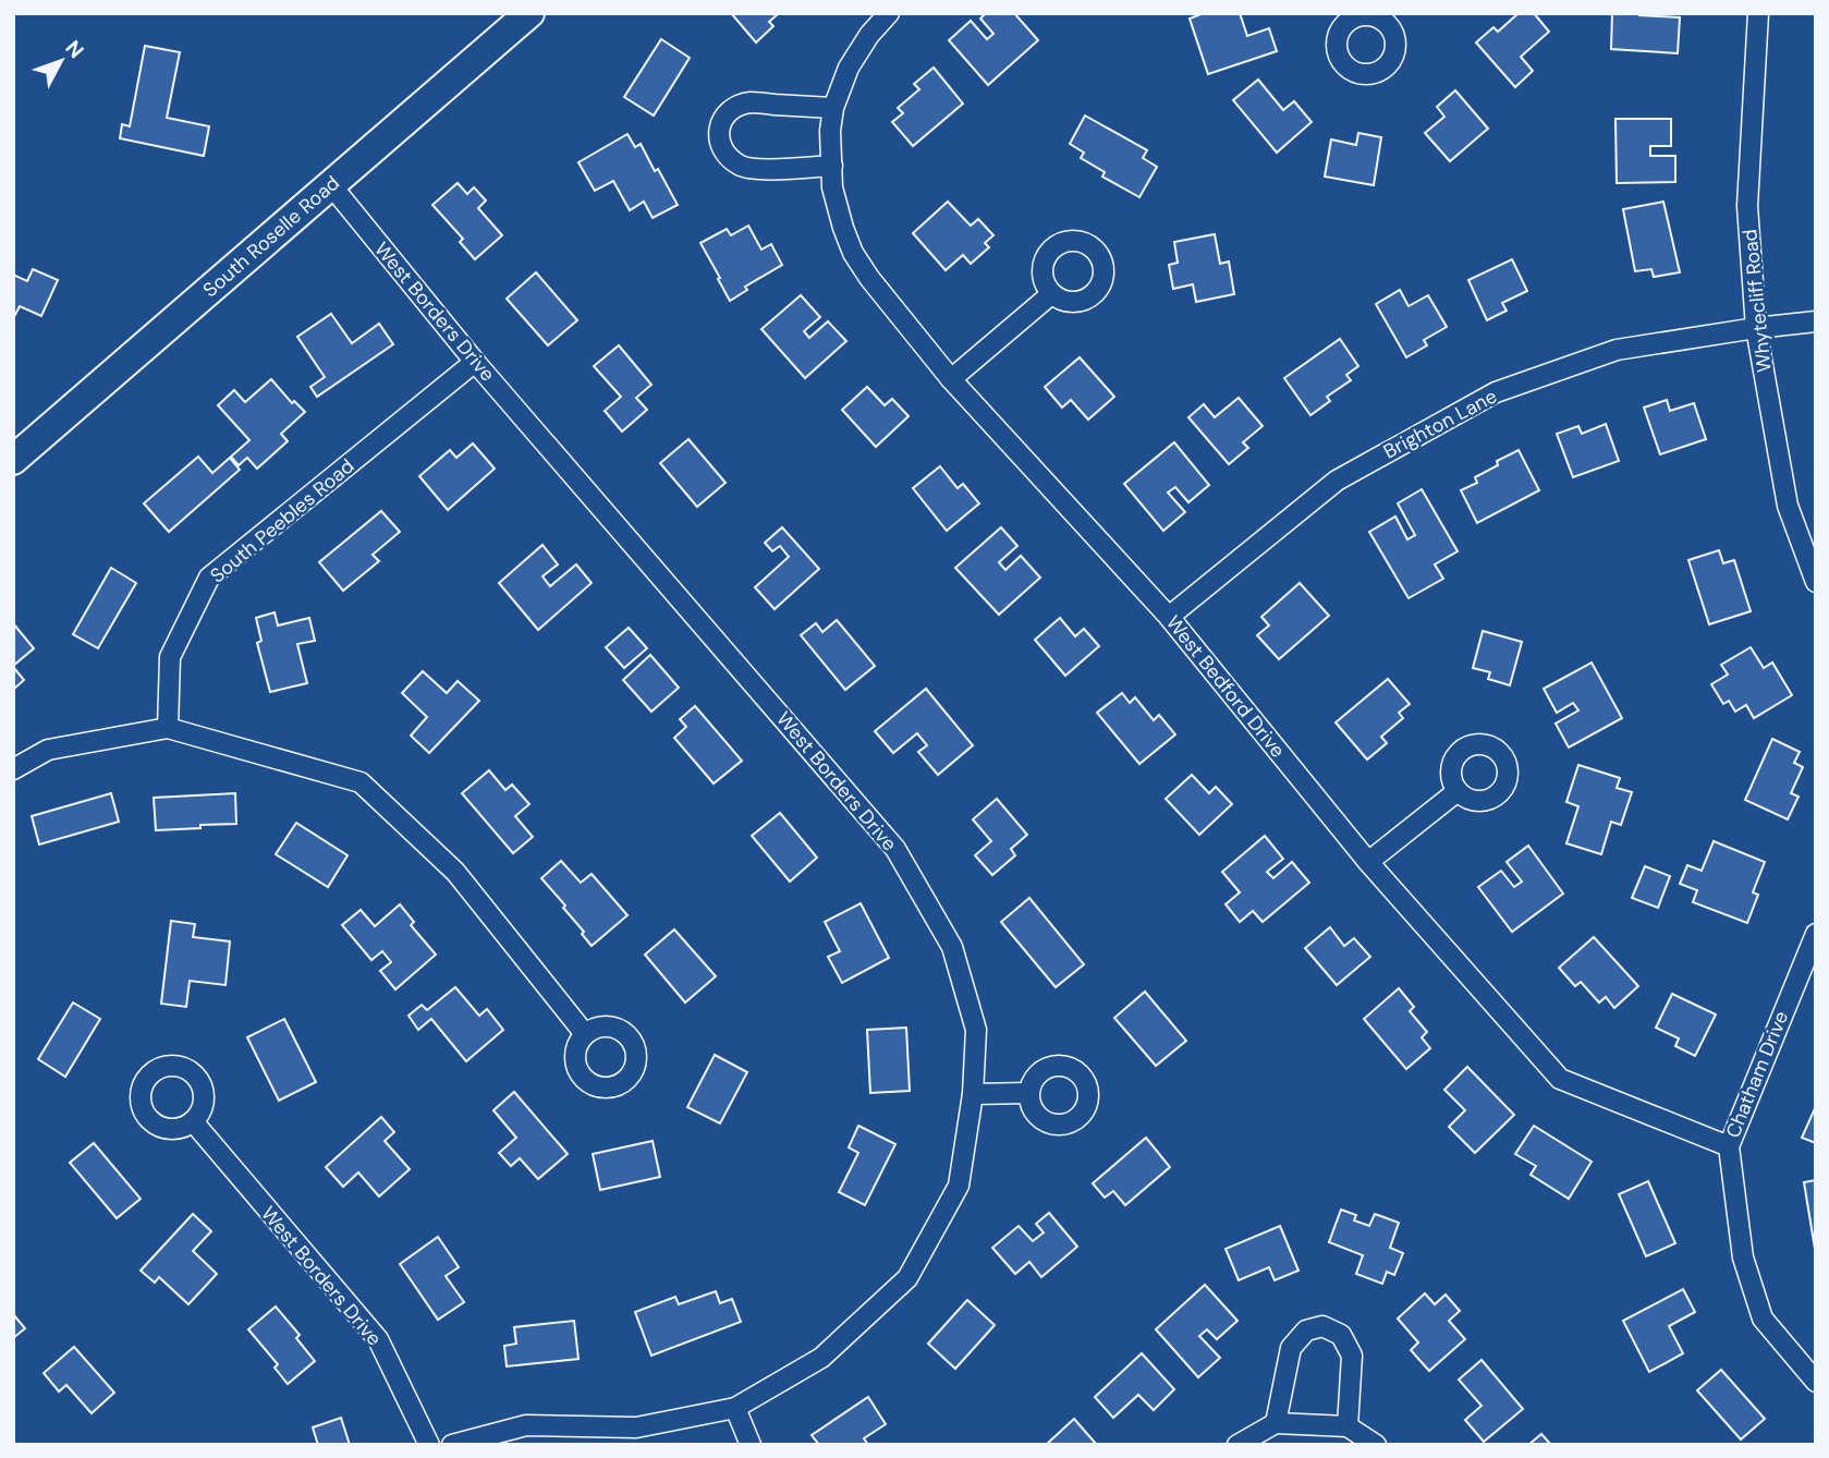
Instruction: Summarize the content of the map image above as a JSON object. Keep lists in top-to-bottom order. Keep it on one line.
{"streets":{"main road":["South Roselle Road"],"street":["Whytecliff Road","West Borders Drive","Brighton Lane","South Peebles Road","West Bedford Drive","Chatham Drive"]},"crossings":[["South Roselle Road","West Borders Drive"],["Whytecliff Road","Brighton Lane"],["West Borders Drive","South Peebles Road"],["Brighton Lane","West Bedford Drive"],["West Bedford Drive","Chatham Drive"]],"north":"top right"}
